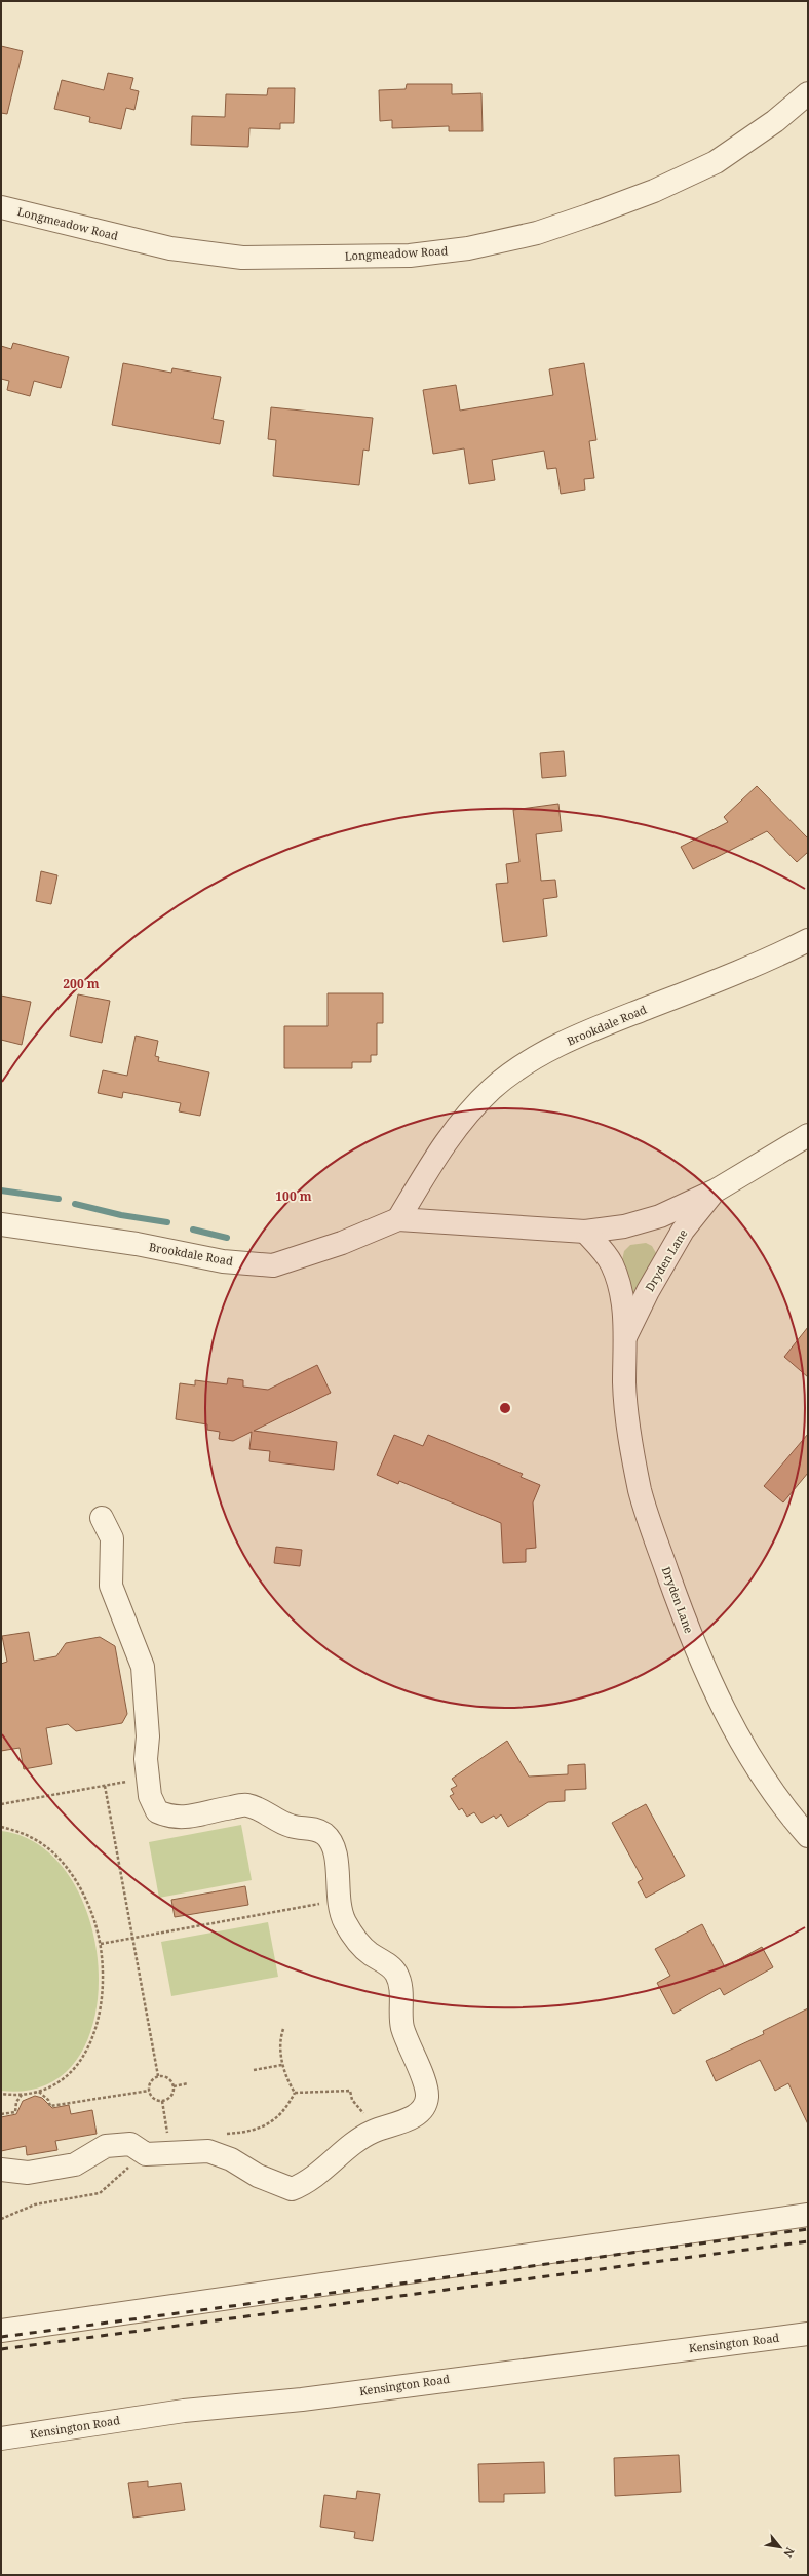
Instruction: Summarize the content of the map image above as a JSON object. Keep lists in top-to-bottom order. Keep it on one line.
{"streets":{"street":["Longmeadow Road","Brookdale Road","Dryden Lane","Kensington Road"]},"crossings":[["Brookdale Road","Dryden Lane"]],"north":"bottom right","rings":["200 m","100 m"]}
